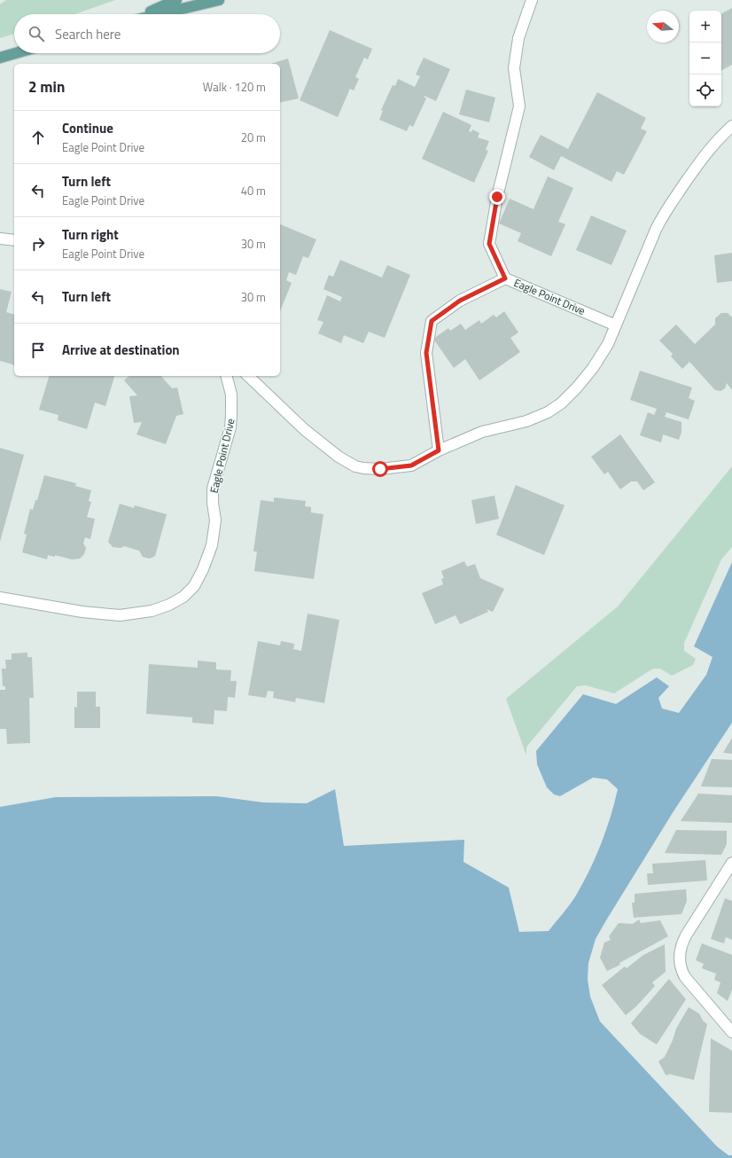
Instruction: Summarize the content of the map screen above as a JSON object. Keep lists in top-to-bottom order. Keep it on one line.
{"streets":{"street":["Eagle Point Drive"]},"north":"left","page":{"map_buttons":["+","−"],"search":"Search here","heading":["2 min","Walk · 120 m"],"list":[["Continue","Eagle Point Drive","20 m"],["Turn left","Eagle Point Drive","40 m"],["Turn right","Eagle Point Drive","30 m"],["Turn left","30 m"],"Arrive at destination"]}}
